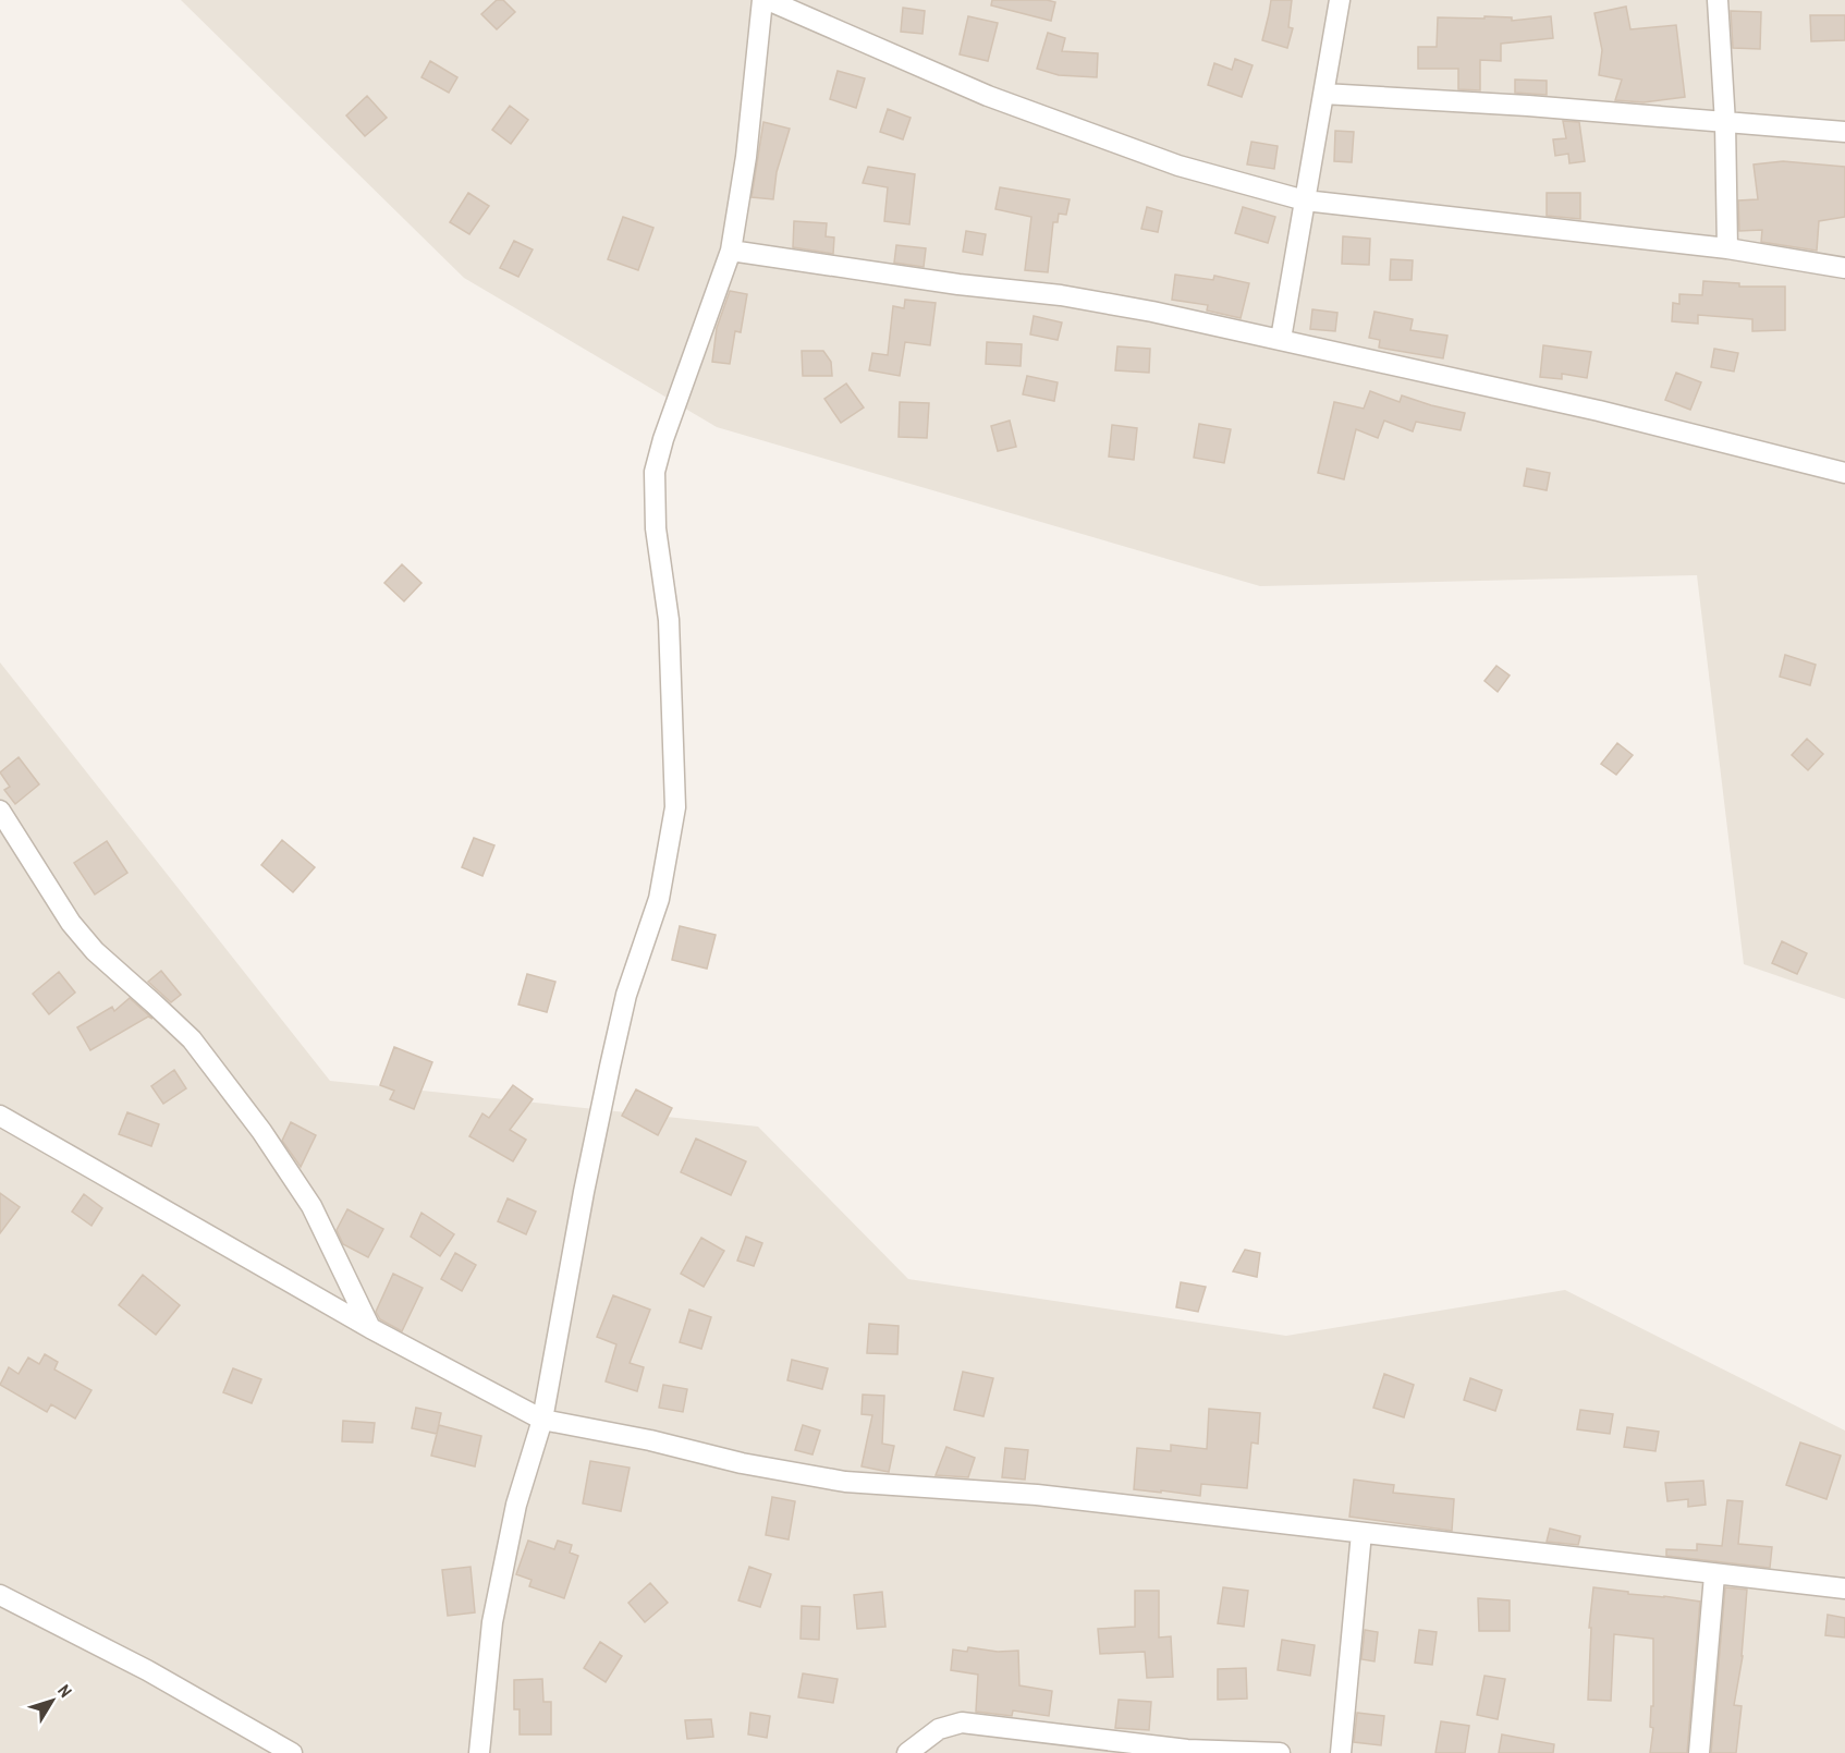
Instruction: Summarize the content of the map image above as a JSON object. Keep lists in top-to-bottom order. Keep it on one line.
{"north":"top right"}
